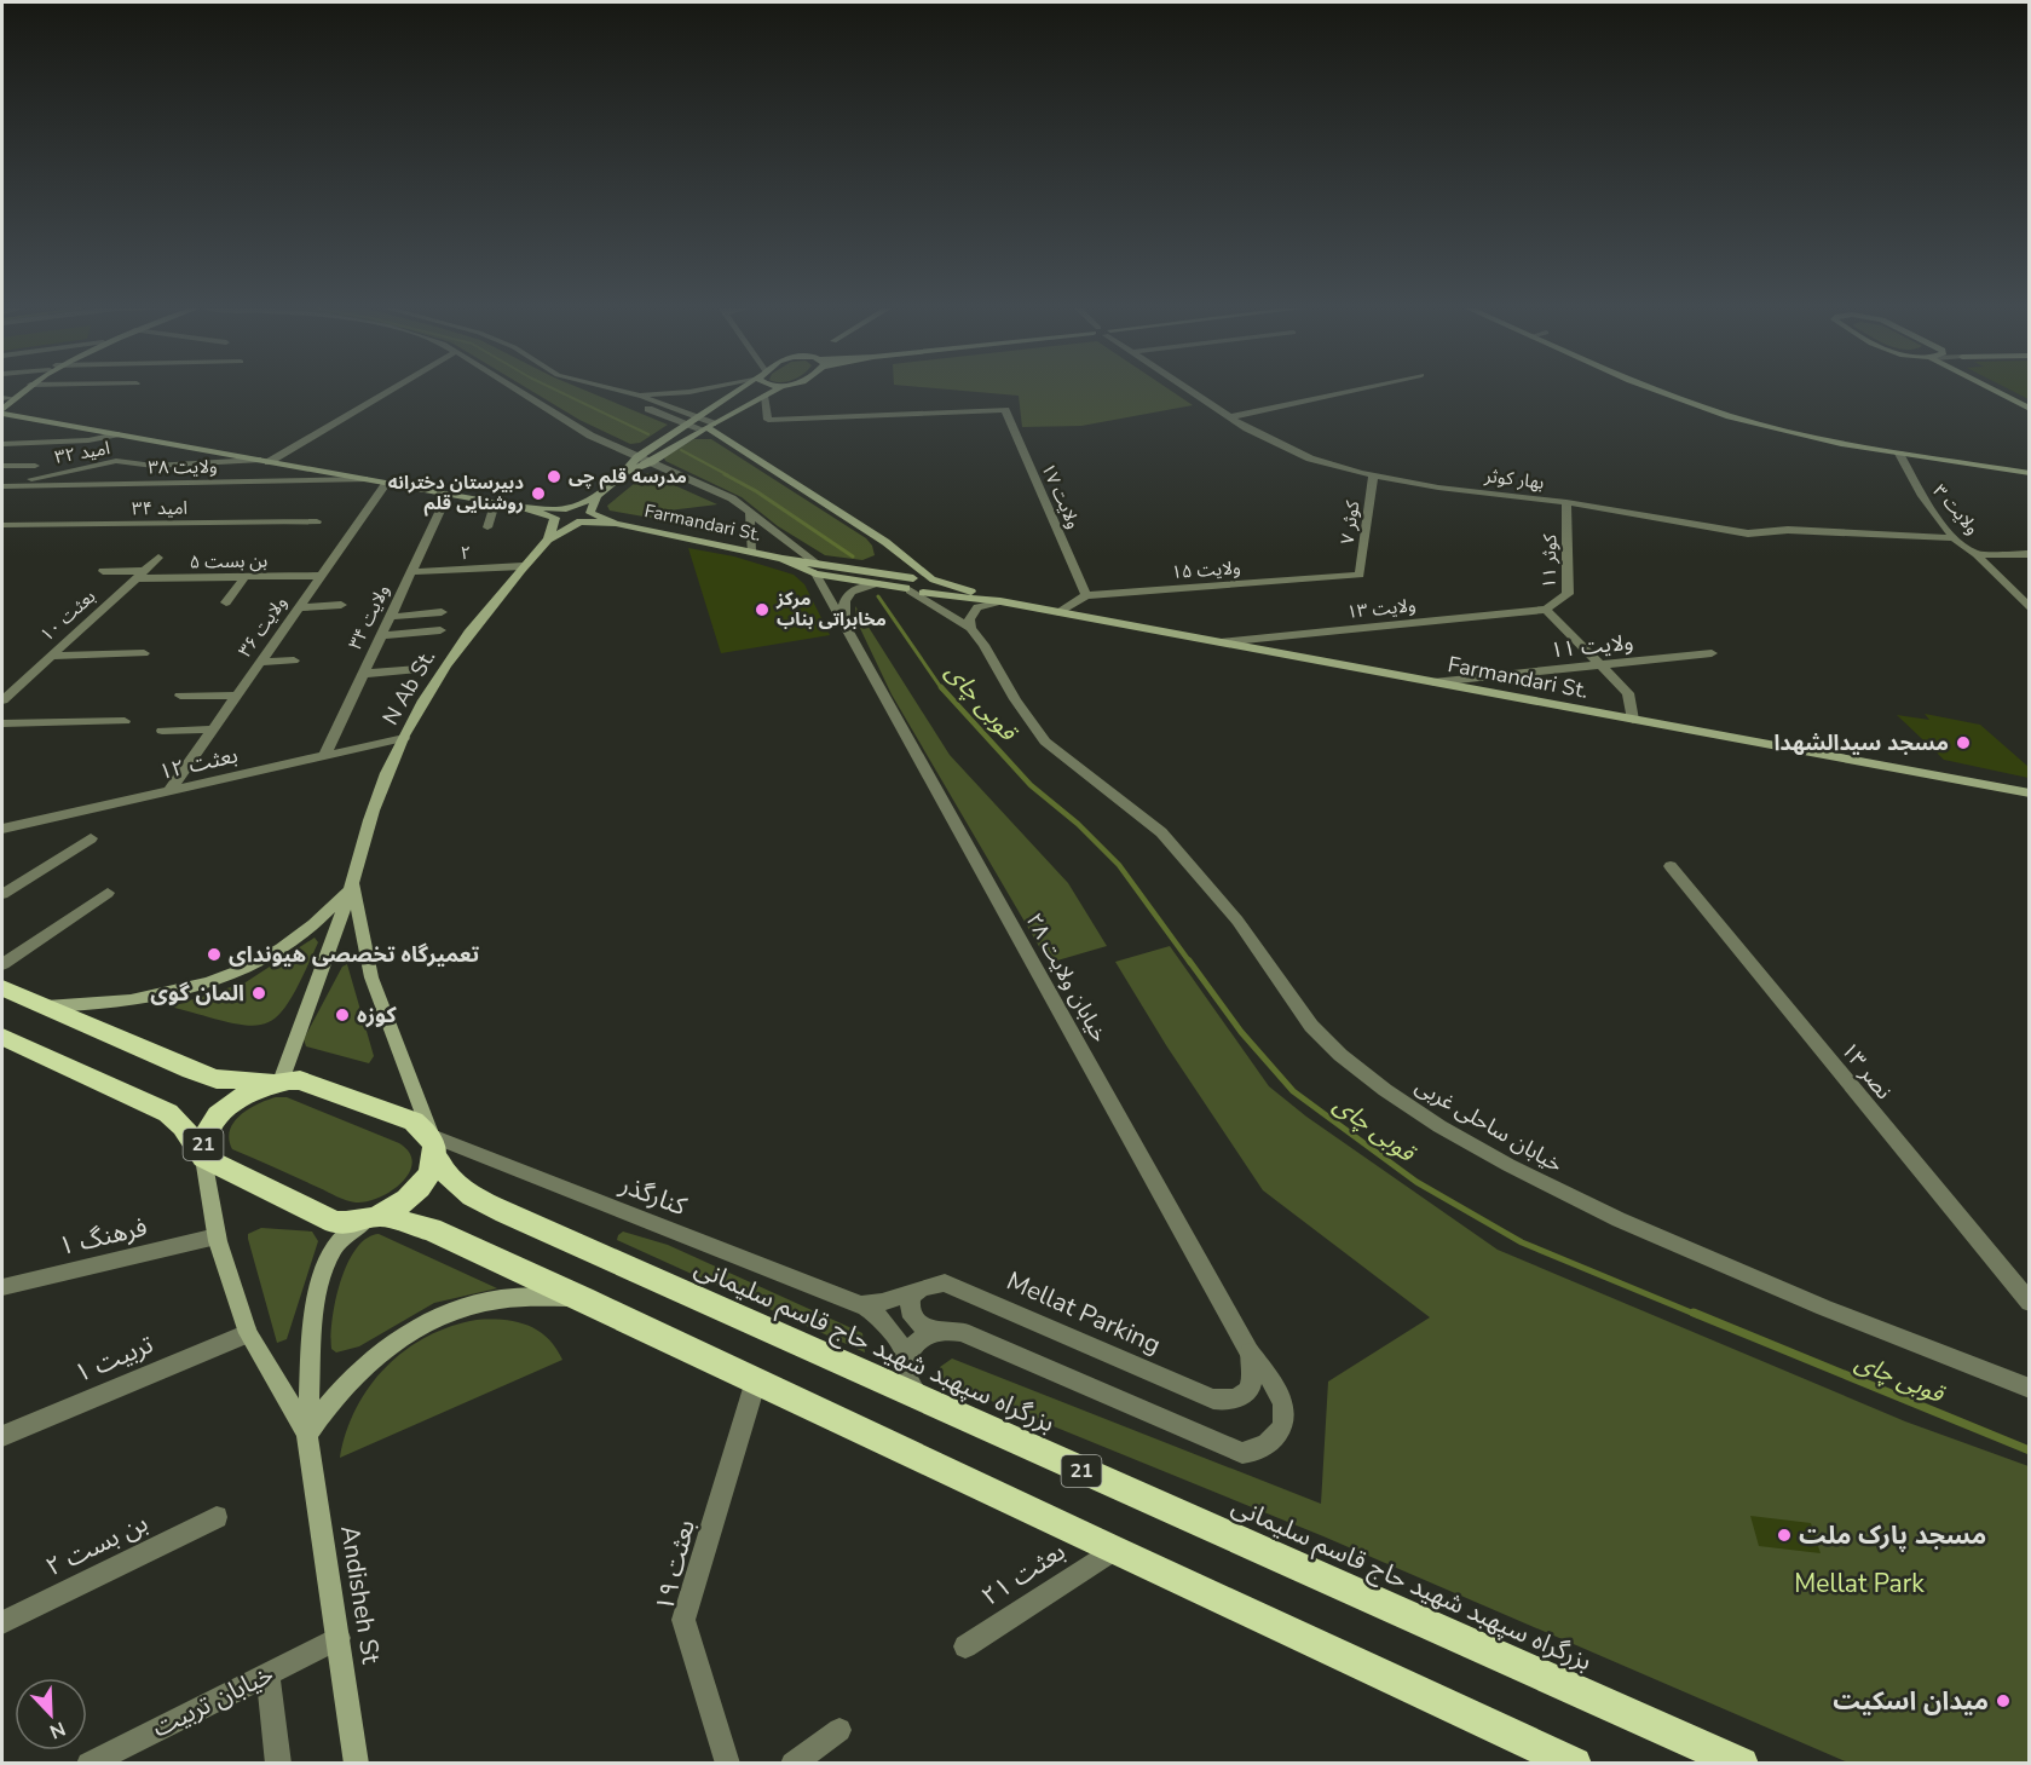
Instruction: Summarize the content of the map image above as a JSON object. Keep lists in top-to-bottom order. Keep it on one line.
{"streets":{"highway":["21","بزرگراه سپهبد شهید حاج قاسم سلیمانی"],"main road":["Farmandari St.","N Ab St.","Andisheh St"],"street":["امید ۳۲","ولایت ۳۸","بهار کوثر","ولایت ۱۷","امید ۳۴","ولایت ۳","کوثر ۷","۲","بن بست ۵","کوثر ۱۱","ولایت ۱۵","ولایت ۱۳","بعثت ۱۰","ولایت ۳۴","ولایت ۳۶","ولایت ۱۱","بعثت ۱۲","خیابان ولایت ۲۸","نصر ۱۳","خیابان ساحلی غربی","کنارگذر","فرهنگ ۱","Mellat Parking","تربیت ۱","بن بست ۲","بعثت ۱۹","بعثت ۲۱","خیابان تربیت"]},"crossings":[["امید ۳۲","ولایت ۳۸"],["بهار کوثر","ولایت ۳"],["بهار کوثر","کوثر ۷"],["بهار کوثر","کوثر ۱۱"],["ولایت ۱۷","ولایت ۱۵"],["Farmandari St.","ولایت ۱۵"],["Farmandari St.","ولایت ۱۳"],["Farmandari St.","ولایت ۱۱"],["Farmandari St.","خیابان ولایت ۲۸"],["Farmandari St.","خیابان ساحلی غربی"],["کوثر ۷","ولایت ۱۵"],["۲","ولایت ۳۴"],["۲","N Ab St."],["بن بست ۵","بعثت ۱۰"],["بن بست ۵","ولایت ۳۶"],["کوثر ۱۱","ولایت ۱۳"],["ولایت ۳۴","بعثت ۱۲"],["ولایت ۳۶","بعثت ۱۲"],["N Ab St.","بعثت ۱۲"],["N Ab St.","21"],["N Ab St.","کنارگذر"],["N Ab St.","بزرگراه سپهبد شهید حاج قاسم سلیمانی"],["خیابان ولایت ۲۸","Mellat Parking"],["21","کنارگذر"],["21","بزرگراه سپهبد شهید حاج قاسم سلیمانی"],["21","بعثت ۱۹"],["21","بعثت ۲۱"],["21","Andisheh St"],["کنارگذر","Mellat Parking"],["کنارگذر","بزرگراه سپهبد شهید حاج قاسم سلیمانی"],["فرهنگ ۱","Andisheh St"],["تربیت ۱","Andisheh St"],["Andisheh St","خیابان تربیت"]],"water":["قوبی چای"],"parks":["Mellat Park"],"places":["مدرسه قلم چی","دبیرستان دخترانه روشنایی قلم","مرکز مخابراتی بناب","مسجد سیدالشهدا","تعمیرگاه تخصصی هیوندای","المان گوی","کوزه","مسجد پارک ملت","میدان اسکیت"],"north":"bottom right"}
